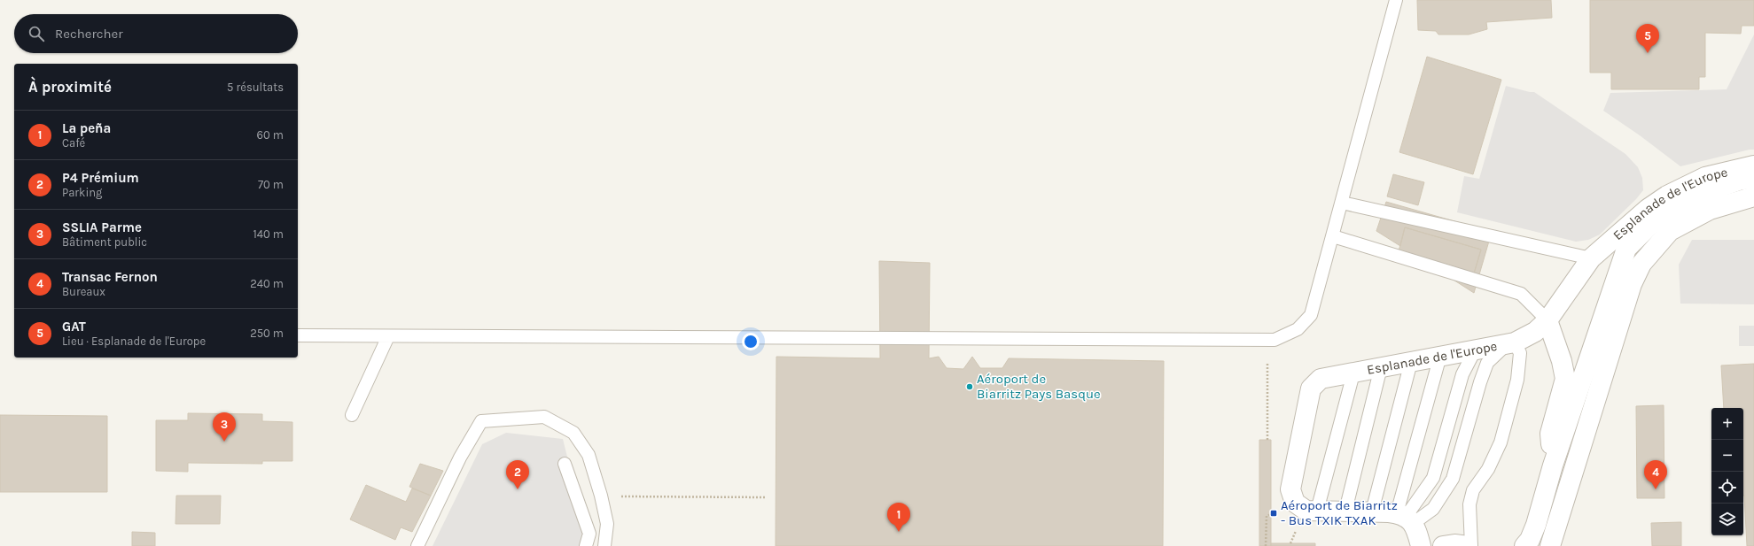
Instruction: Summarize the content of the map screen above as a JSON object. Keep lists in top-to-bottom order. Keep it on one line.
{"streets":{"street":["Esplanade de l'Europe"]},"places":{"other":["Aéroport de Biarritz Pays Basque"],"transit":["Aéroport de Biarritz - Bus TXIK TXAK"]},"page":{"search":"Rechercher","pins":["5","3","2","4","1"],"heading":["À proximité","5 résultats"],"list":[{"mark":"1","name":"La peña","note":"Café","value":"60 m"},{"mark":"2","name":"P4 Prémium","note":"Parking","value":"70 m"},{"mark":"3","name":"SSLIA Parme","note":"Bâtiment public","value":"140 m"},{"mark":"4","name":"Transac Fernon","note":"Bureaux","value":"240 m"},{"mark":"5","name":"GAT","note":"Lieu · Esplanade de l'Europe","value":"250 m"}],"map_buttons":["+","−"]}}
